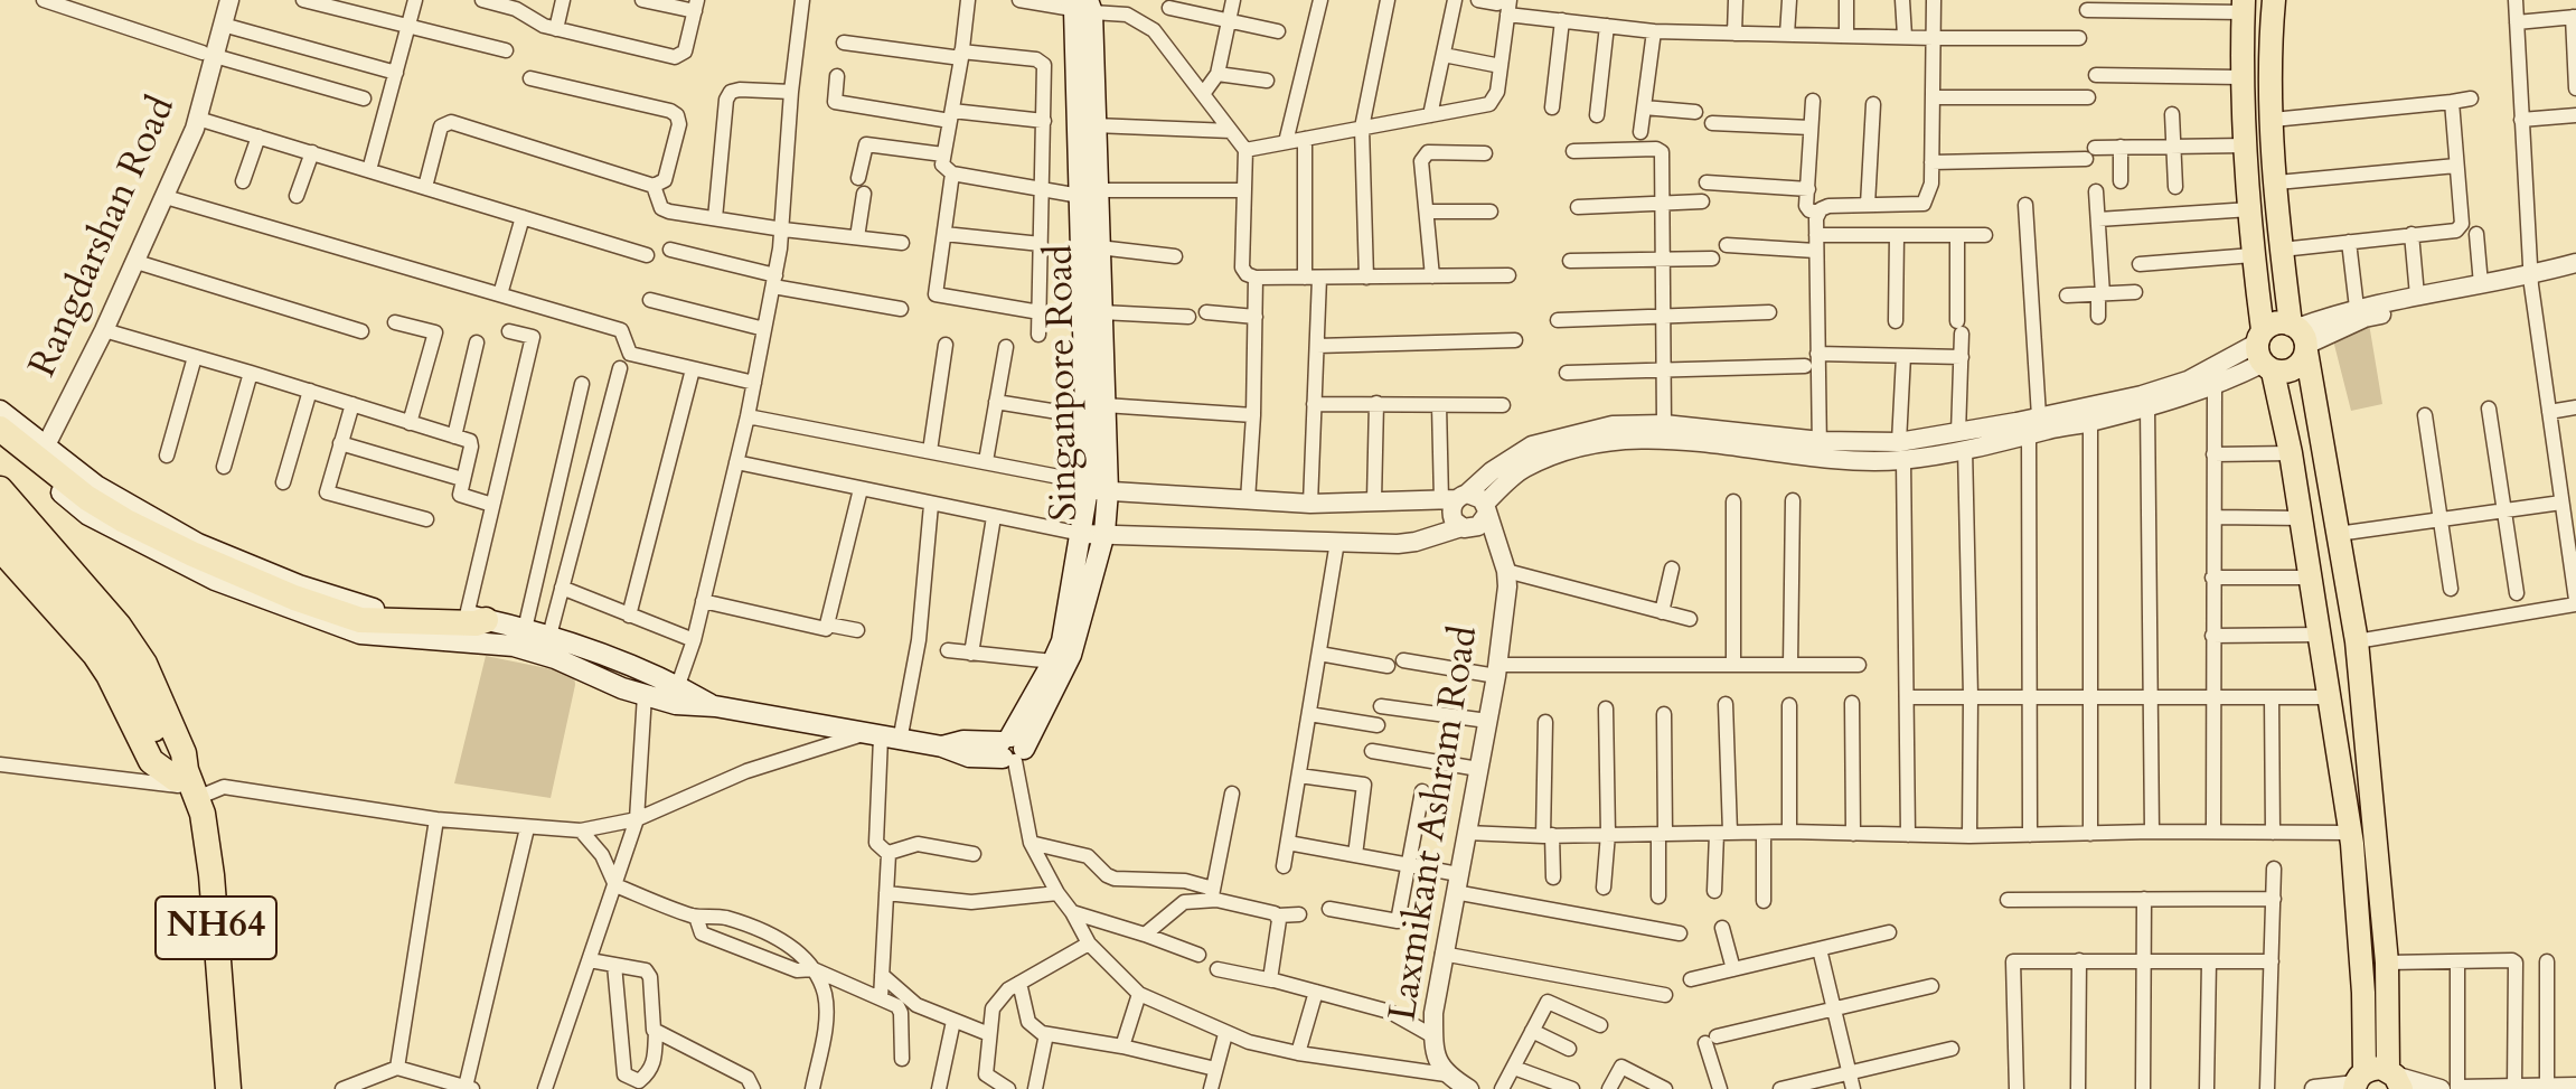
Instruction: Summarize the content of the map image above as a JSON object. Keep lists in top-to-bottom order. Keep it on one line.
{"streets":{"highway":["NH64"],"main road":["Singanpore Road"],"street":["Rangdarshan Road","Laxmikant Ashram Road"]}}
